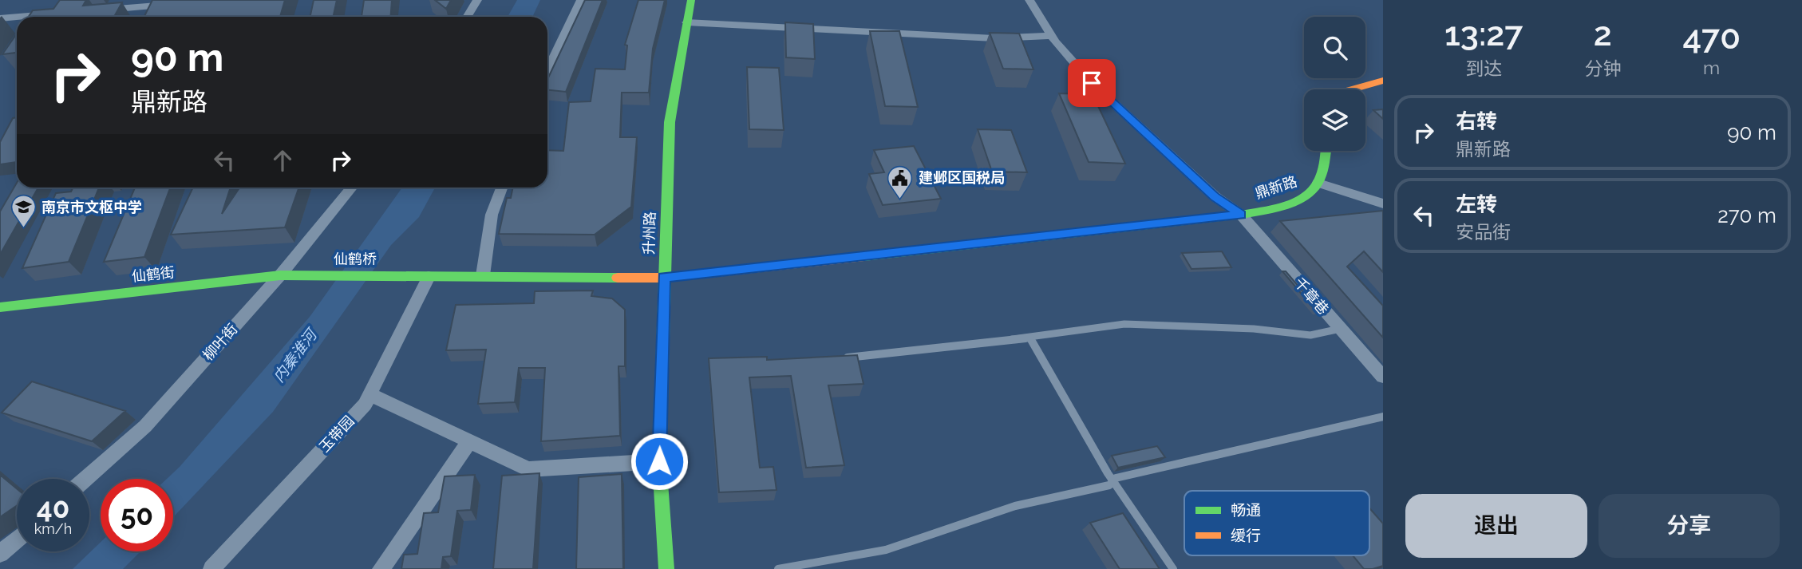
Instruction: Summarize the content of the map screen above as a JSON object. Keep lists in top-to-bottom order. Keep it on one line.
{"streets":{"street":["鼎新路","升州路","仙鹤桥","仙鹤街","千章巷","柳叶街","玉带园"]},"crossings":[["鼎新路","升州路"],["鼎新路","千章巷"],["仙鹤桥","仙鹤街"],["仙鹤桥","玉带园"],["仙鹤街","柳叶街"]],"water":["内秦淮河"],"places":{"public building":["建邺区国税局"],"school or university":["南京市文枢中学"]},"legend":["畅通","缓行"],"page":{"eta":["13:27","到达","2","分钟","470","m"],"turn":["90 m","鼎新路"],"list":[{"name":"右转","note":"鼎新路","value":"90 m"},{"name":"左转","note":"安品街","value":"270 m"}],"speed":"40 km/h","limit":"50","buttons":["退出","分享"]}}
